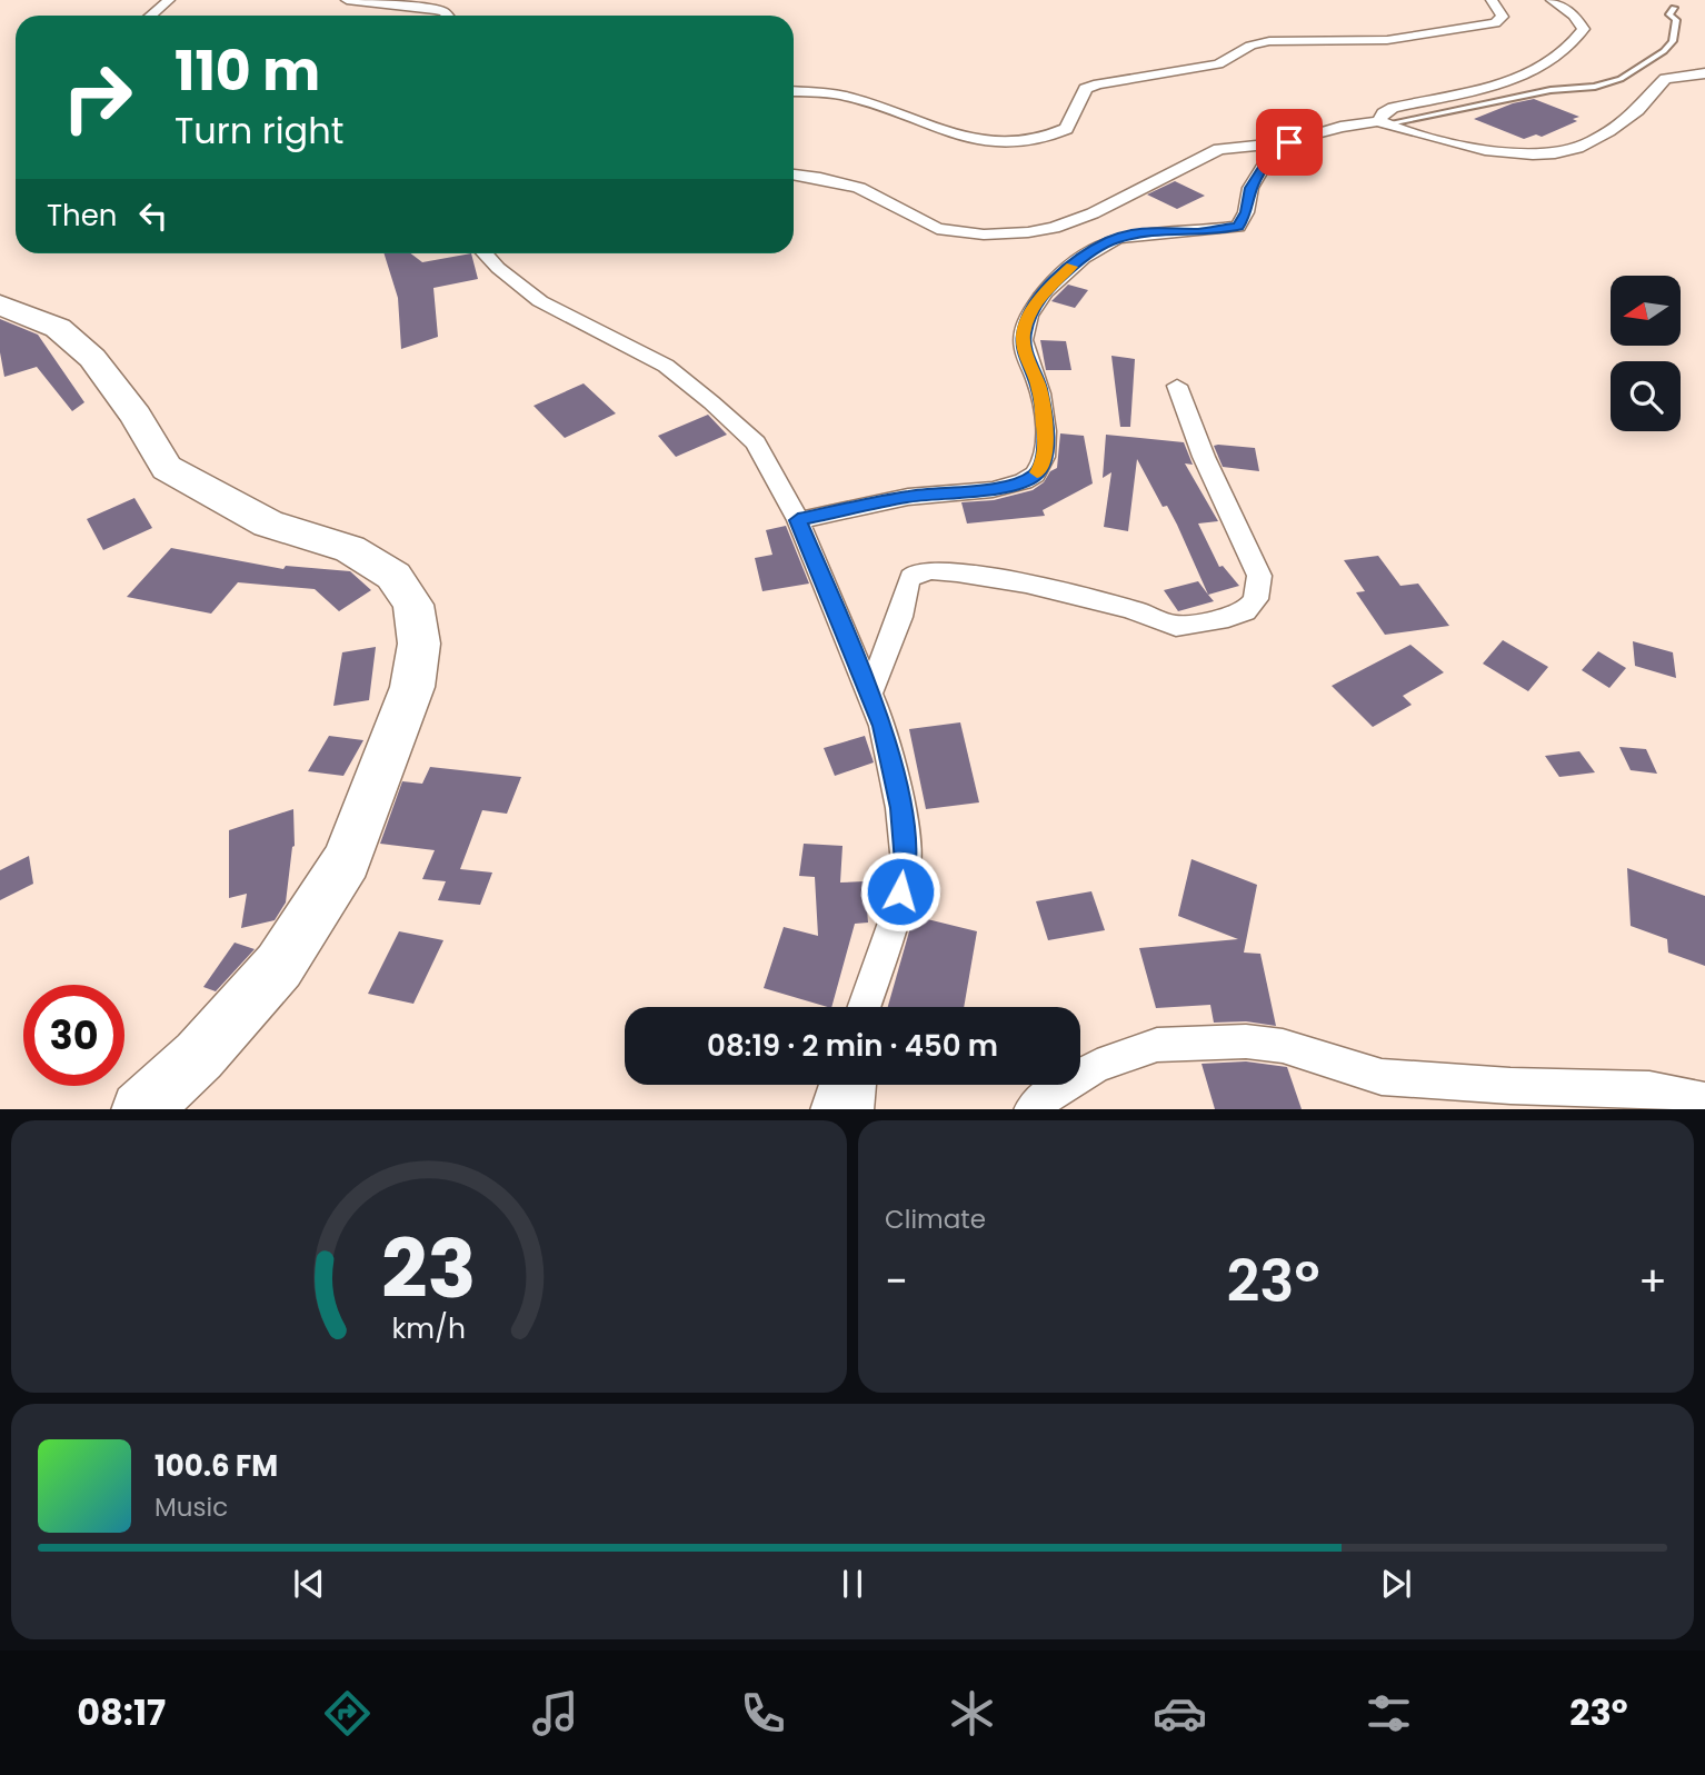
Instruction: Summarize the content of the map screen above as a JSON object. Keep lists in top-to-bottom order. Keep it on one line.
{"north":"left","page":{"turn":["110 m","Turn right"],"then":"Then","limit":"30","trip":"08:19 · 2 min · 450 m","tile":"Climate","heat":["−","23°","+"],"song":["100.6 FM","Music"],"tabs":["08:17","23°"],"gauge":["23","km/h"]}}
